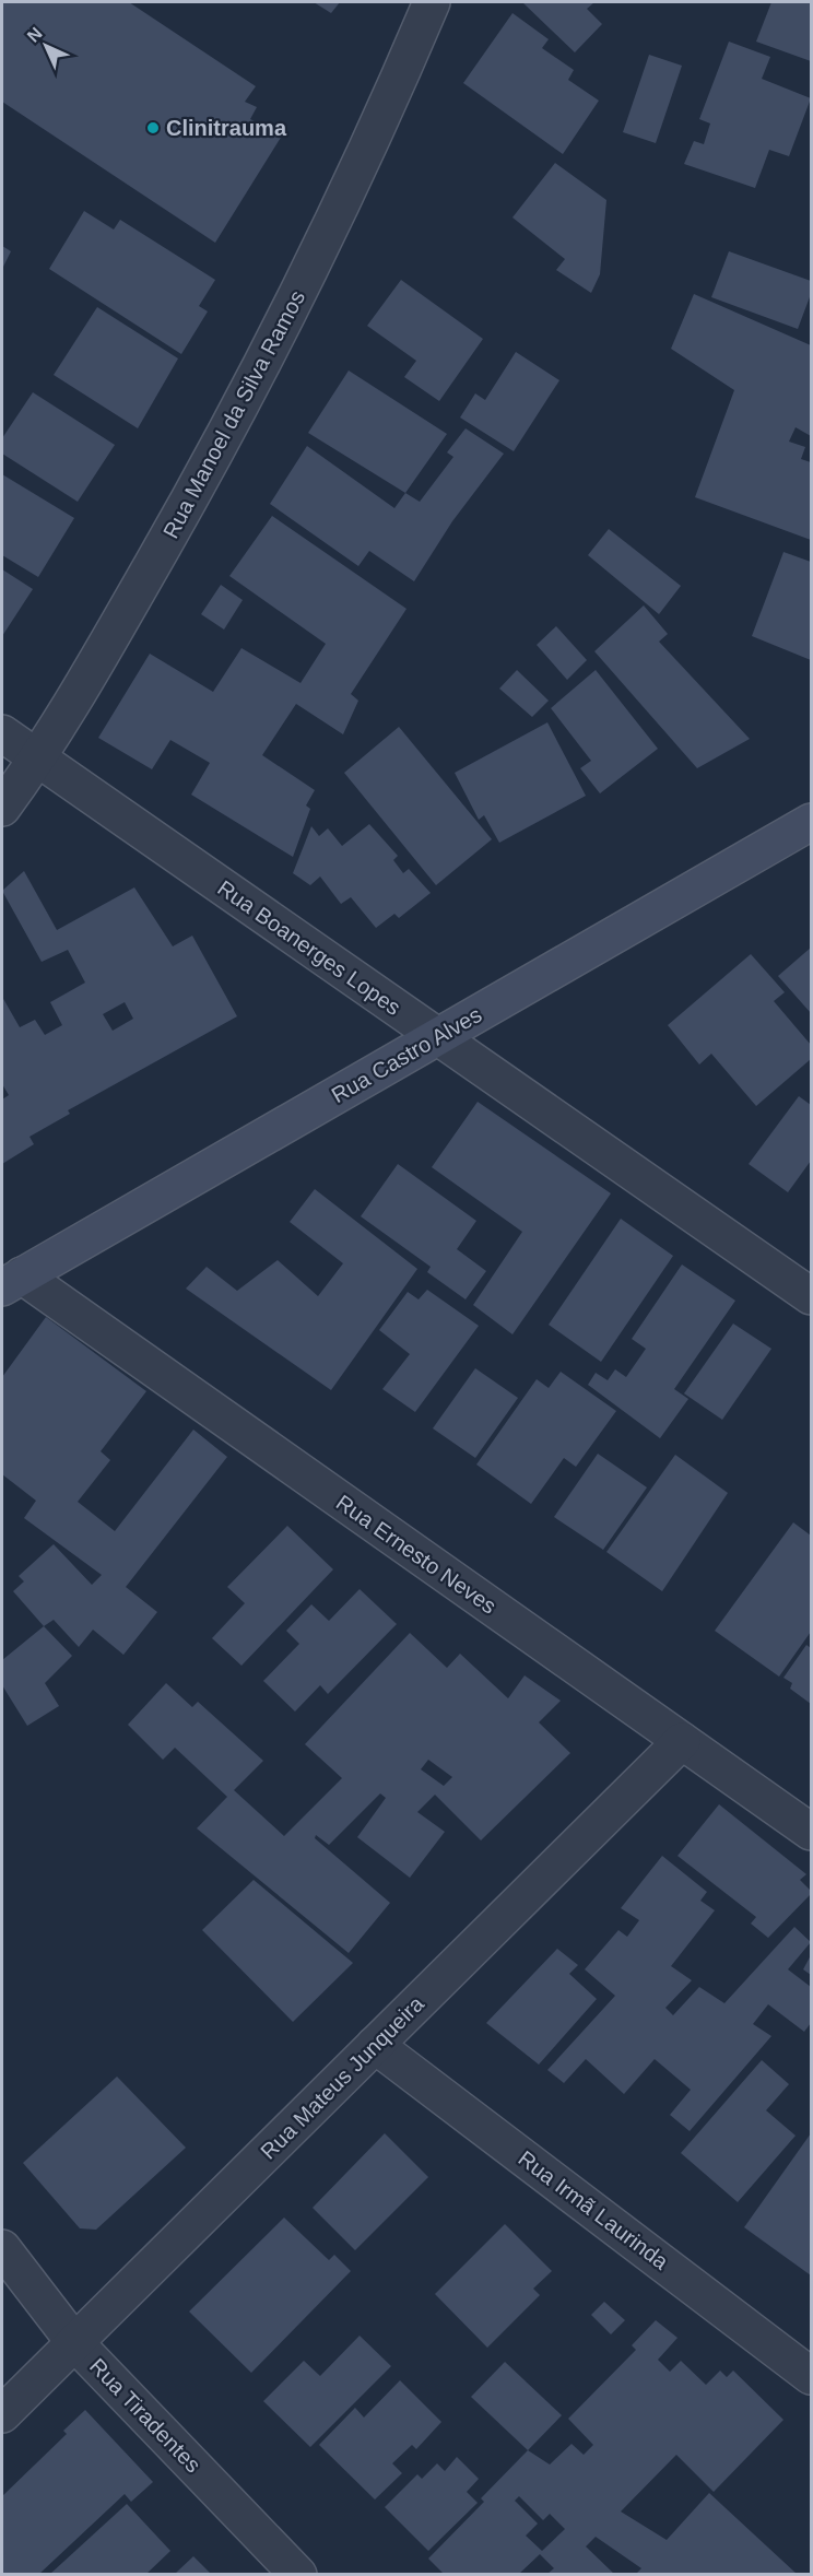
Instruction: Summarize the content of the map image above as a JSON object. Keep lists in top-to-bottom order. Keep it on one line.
{"streets":{"main road":["Rua Castro Alves"],"street":["Rua Manoel da Silva Ramos","Rua Boanerges Lopes","Rua Ernesto Neves","Rua Mateus Junqueira","Rua Irmã Laurinda","Rua Tiradentes"]},"crossings":[["Rua Manoel da Silva Ramos","Rua Boanerges Lopes"],["Rua Boanerges Lopes","Rua Castro Alves"],["Rua Castro Alves","Rua Ernesto Neves"],["Rua Ernesto Neves","Rua Mateus Junqueira"],["Rua Mateus Junqueira","Rua Irmã Laurinda"],["Rua Mateus Junqueira","Rua Tiradentes"]],"places":["Clinitrauma"],"north":"top left"}
